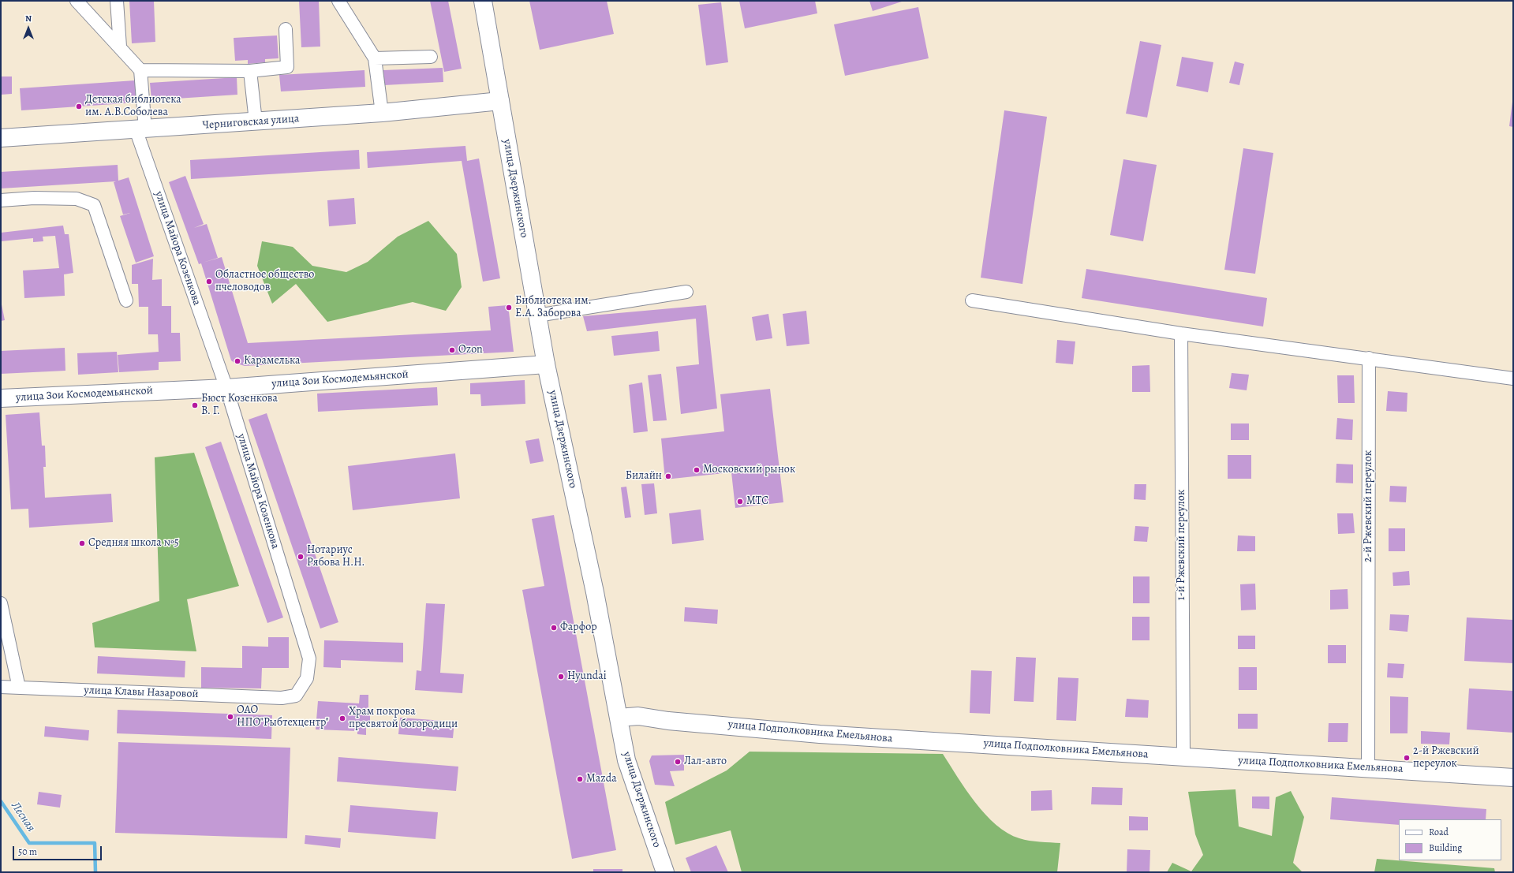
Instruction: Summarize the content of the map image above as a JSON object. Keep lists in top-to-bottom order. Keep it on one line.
{"streets":{"main road":["Черниговская улица","улица Дзержинского","улица Зои Космодемьянской","улица Подполковника Емельянова"],"street":["улица Майора Козенкова","2-й Ржевский переулок","1-й Ржевский переулок","улица Клавы Назаровой"]},"crossings":[["Черниговская улица","улица Дзержинского"],["Черниговская улица","улица Майора Козенкова"],["улица Дзержинского","улица Зои Космодемьянской"],["улица Дзержинского","улица Подполковника Емельянова"],["улица Майора Козенкова","улица Зои Космодемьянской"],["улица Майора Козенкова","улица Клавы Назаровой"],["2-й Ржевский переулок","улица Подполковника Емельянова"],["1-й Ржевский переулок","улица Подполковника Емельянова"]],"water":["Лесная"],"places":["Детская библиотека им. А.В.Соболева","Областное общество пчеловодов","Библиотека им. Е.А. Заборова","Ozon","Карамелька","Бюст Козенкова В. Г.","Московский рынок","Билайн","МТС","Средняя школа №5","Нотариус Рябова Н.Н.","Фарфор","Hyundai","ОАО НПО\"Рыбтехцентр\"","Храм покрова пресвятой богородици","2-й Ржевский переулок","Лал-авто","Mazda"],"legend":["Road","Building"],"scale_bar":"50 m","north":"top"}
